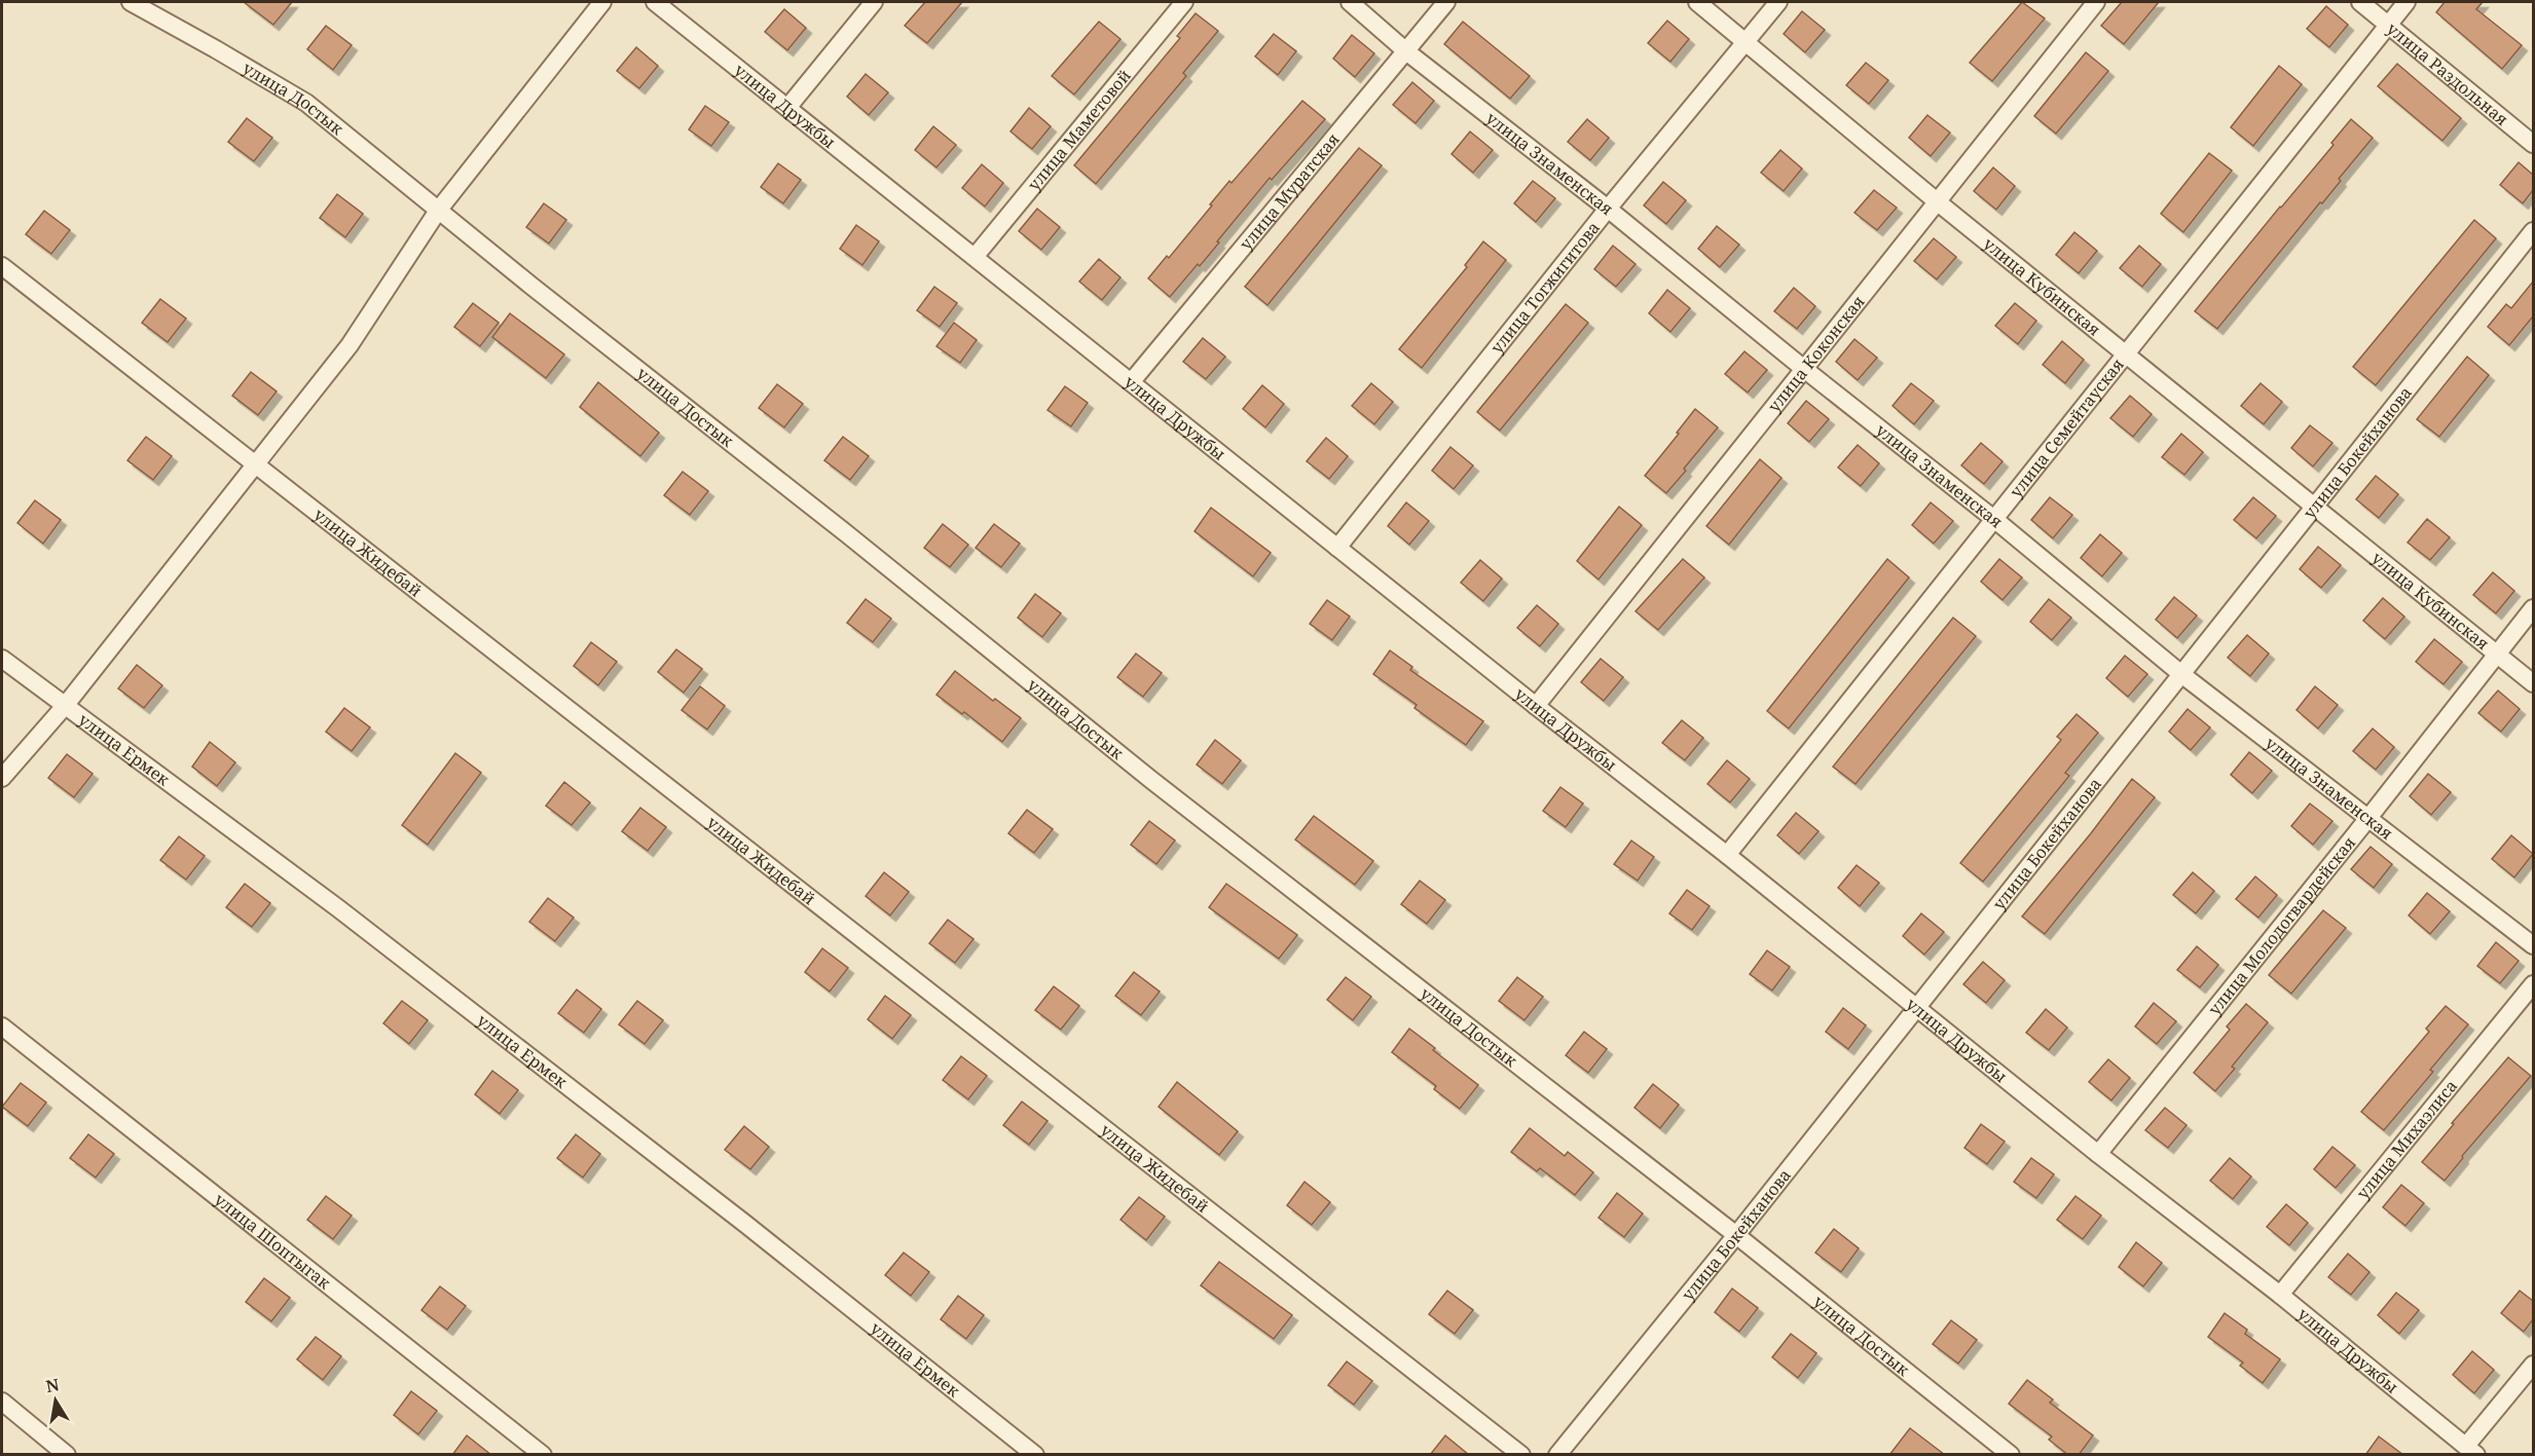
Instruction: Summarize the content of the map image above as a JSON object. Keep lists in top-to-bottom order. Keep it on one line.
{"streets":{"street":["улица Раздольная","улица Достык","улица Дружбы","улица Маметовой","улица Знаменская","улица Муратская","улица Кубинская","улица Тогжигитова","улица Коконская","улица Семейтауская","улица Бокейханова","улица Жидебай","улица Ермек","улица Молодогвардейская","улица Михаэлиса","улица Шоптыгак"]},"crossings":[["улица Раздольная","улица Семейтауская"],["улица Достык","улица Бокейханова"],["улица Дружбы","улица Маметовой"],["улица Дружбы","улица Муратская"],["улица Дружбы","улица Тогжигитова"],["улица Дружбы","улица Коконская"],["улица Дружбы","улица Семейтауская"],["улица Дружбы","улица Бокейханова"],["улица Дружбы","улица Молодогвардейская"],["улица Дружбы","улица Михаэлиса"],["улица Знаменская","улица Муратская"],["улица Знаменская","улица Тогжигитова"],["улица Знаменская","улица Коконская"],["улица Знаменская","улица Семейтауская"],["улица Знаменская","улица Бокейханова"],["улица Знаменская","улица Молодогвардейская"],["улица Кубинская","улица Тогжигитова"],["улица Кубинская","улица Коконская"],["улица Кубинская","улица Семейтауская"],["улица Кубинская","улица Бокейханова"],["улица Кубинская","улица Молодогвардейская"]],"north":"top"}
